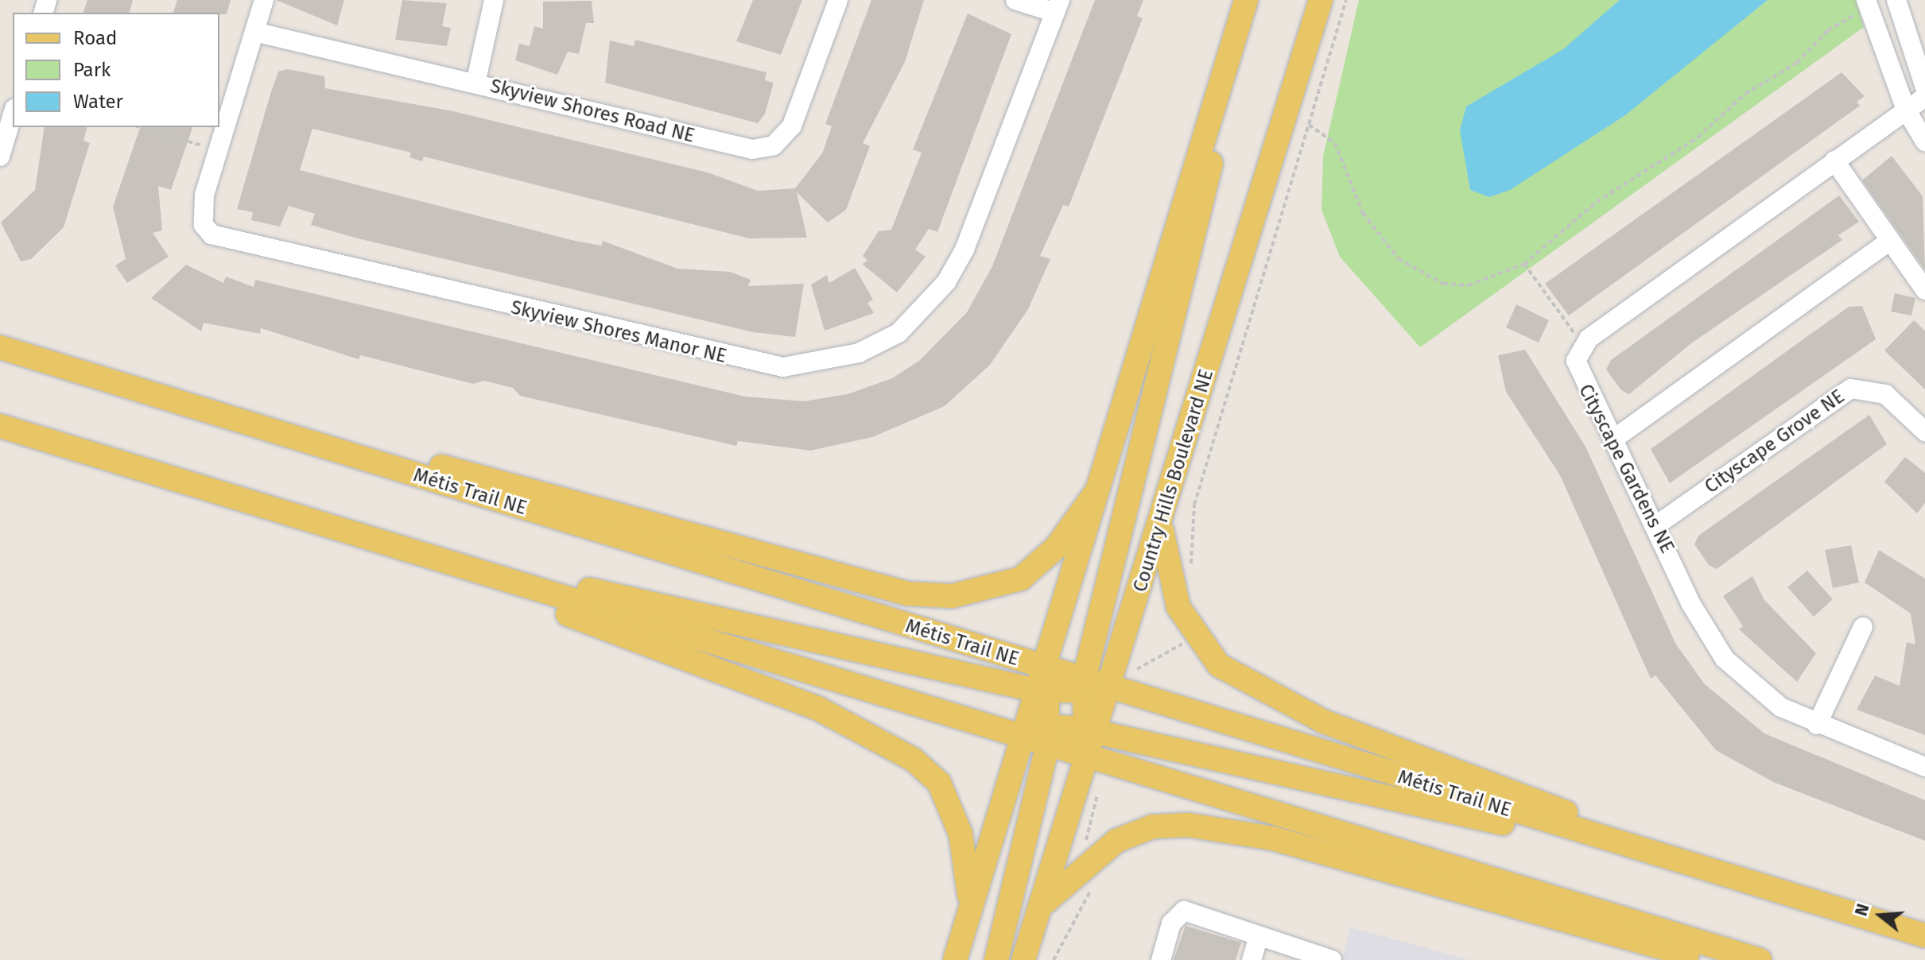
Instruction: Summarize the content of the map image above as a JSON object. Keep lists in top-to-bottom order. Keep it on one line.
{"streets":{"main road":["Country Hills Boulevard NE","Métis Trail NE"],"street":["Skyview Shores Road NE","Skyview Shores Manor NE","Cityscape Grove NE","Cityscape Gardens NE"]},"crossings":[["Skyview Shores Road NE","Skyview Shores Manor NE"],["Cityscape Grove NE","Cityscape Gardens NE"],["Country Hills Boulevard NE","Métis Trail NE"]],"legend":["Road","Park","Water"],"north":"left"}
